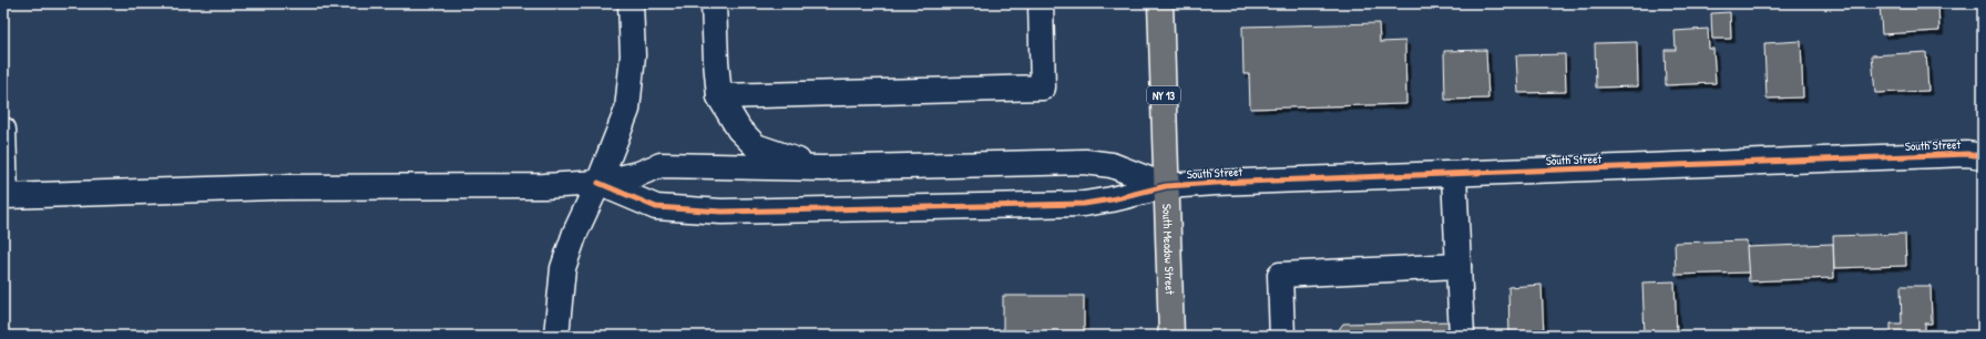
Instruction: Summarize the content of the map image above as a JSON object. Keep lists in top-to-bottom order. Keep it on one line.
{"streets":{"highway":["NY 13","South Meadow Street"],"street":["South Street"]},"crossings":[["South Street","South Meadow Street"]]}
